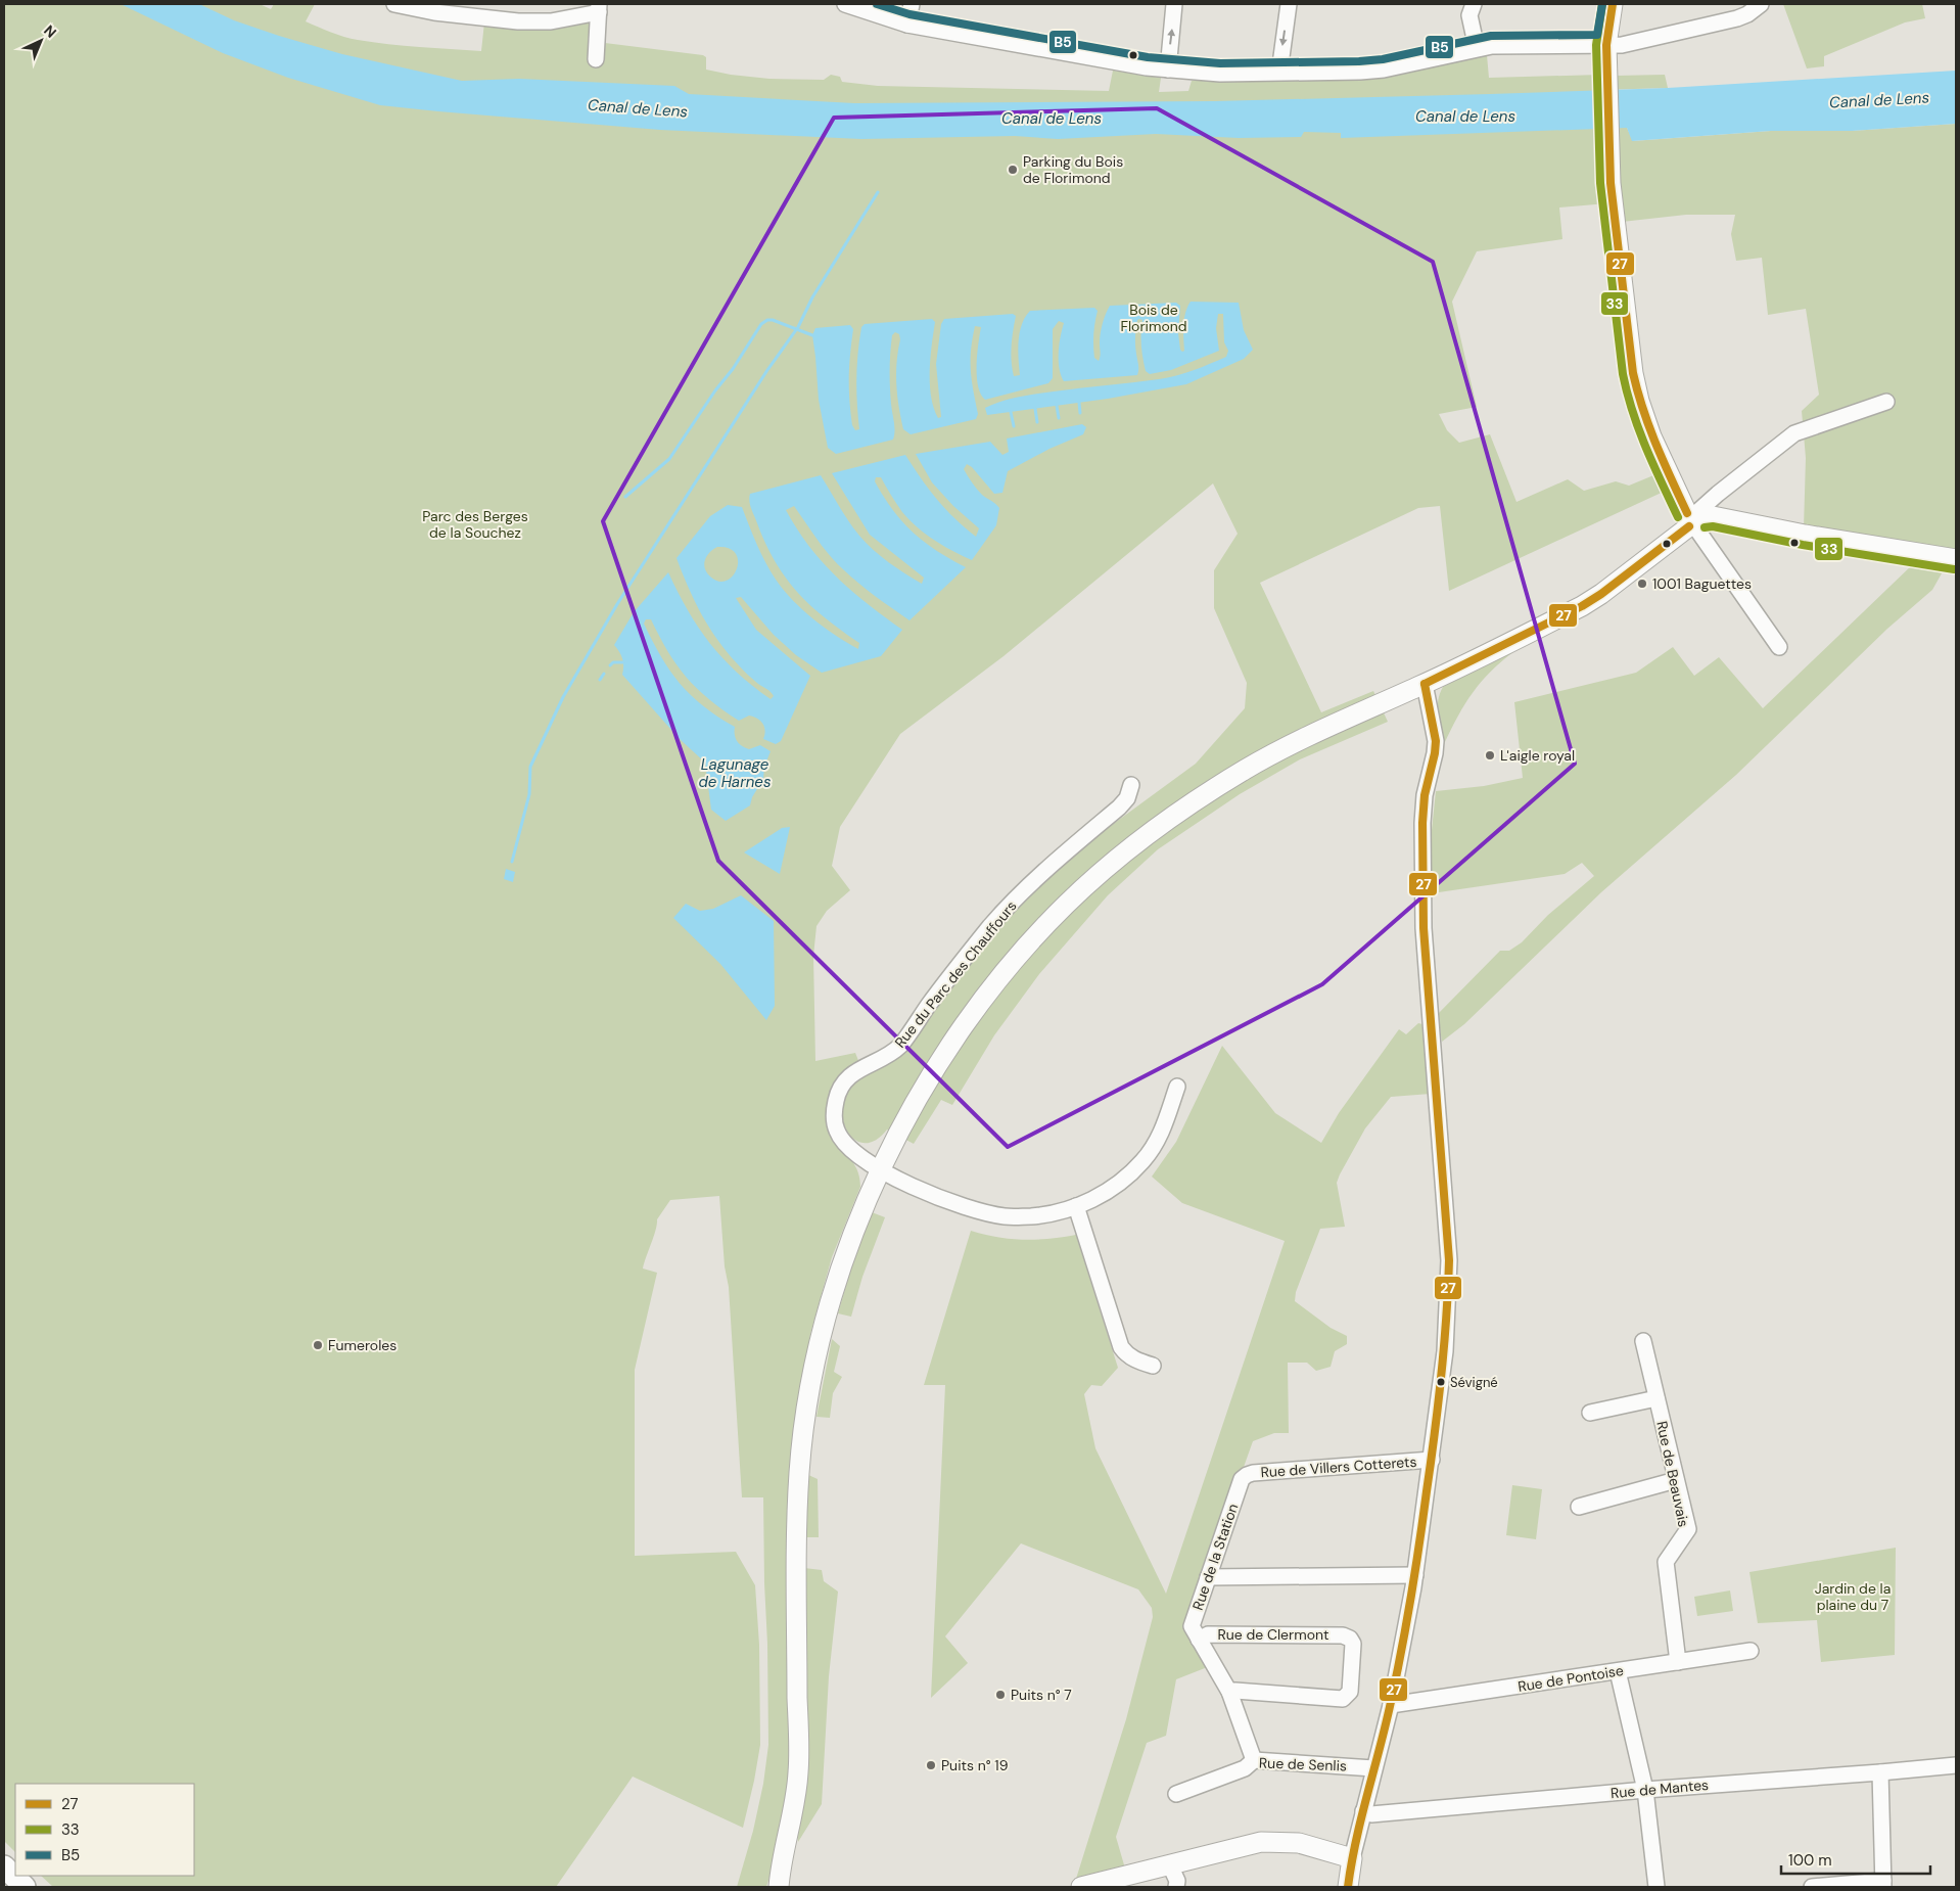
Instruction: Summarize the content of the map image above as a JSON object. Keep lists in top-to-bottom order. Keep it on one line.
{"streets":{"street":["Rue du Parc des Chauffours","Rue de Villers Cotterets","Rue de Beauvais","Rue de la Station","Rue de Clermont","Rue de Pontoise","Rue de Senlis","Rue de Mantes"]},"crossings":[["Rue de Villers Cotterets","Rue de la Station"],["Rue de Beauvais","Rue de Pontoise"],["Rue de la Station","Rue de Clermont"]],"water":["Canal de Lens","Lagunage de Harnes"],"parks":["Bois de Florimond","Parc des Berges de la Souchez","Jardin de la plaine du 7"],"places":["Parking du Bois de Florimond","1001 Baguettes","L'aigle royal","Fumeroles","Sévigné","Puits n° 7","Puits n° 19"],"lines":["transit line 27","transit line 33","transit line B5"],"legend":["27","33","B5"],"scale_bar":"100 m","north":"top right"}
